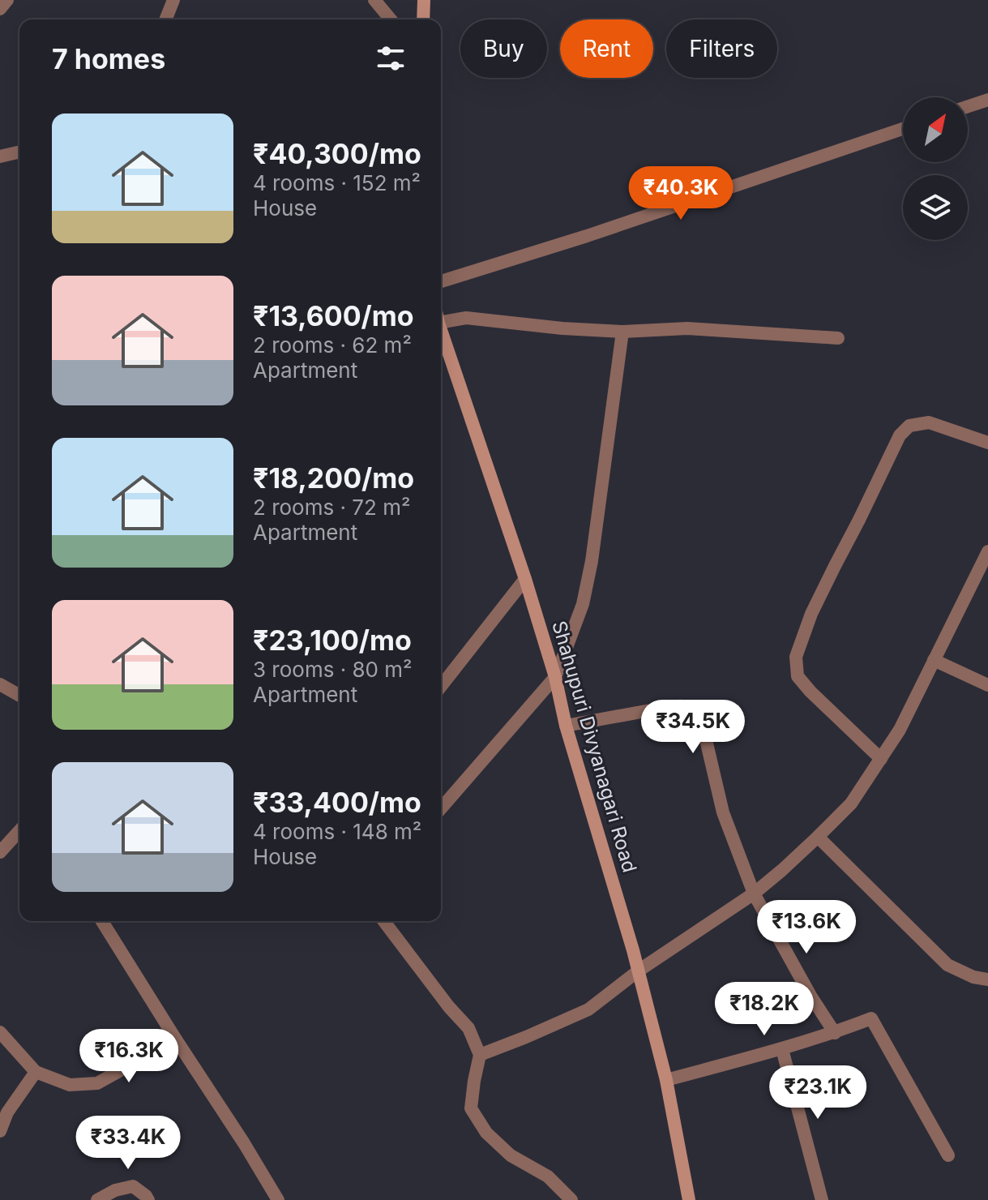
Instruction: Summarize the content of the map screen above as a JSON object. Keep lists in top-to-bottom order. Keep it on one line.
{"streets":{"main road":["Shahupuri Divyanagari Road"]},"north":"top right","page":{"chip":["Buy","Rent","Filters"],"heading":"7 homes","list":[{"name":"₹40,300/mo","note":"4 rooms · 152 m² · House"},{"name":"₹13,600/mo","note":"2 rooms · 62 m² · Apartment"},{"name":"₹18,200/mo","note":"2 rooms · 72 m² · Apartment"},{"name":"₹23,100/mo","note":"3 rooms · 80 m² · Apartment"},{"name":"₹33,400/mo","note":"4 rooms · 148 m² · House"}],"price":["₹40.3K","₹34.5K","₹13.6K","₹18.2K","₹16.3K","₹23.1K","₹33.4K"]}}
